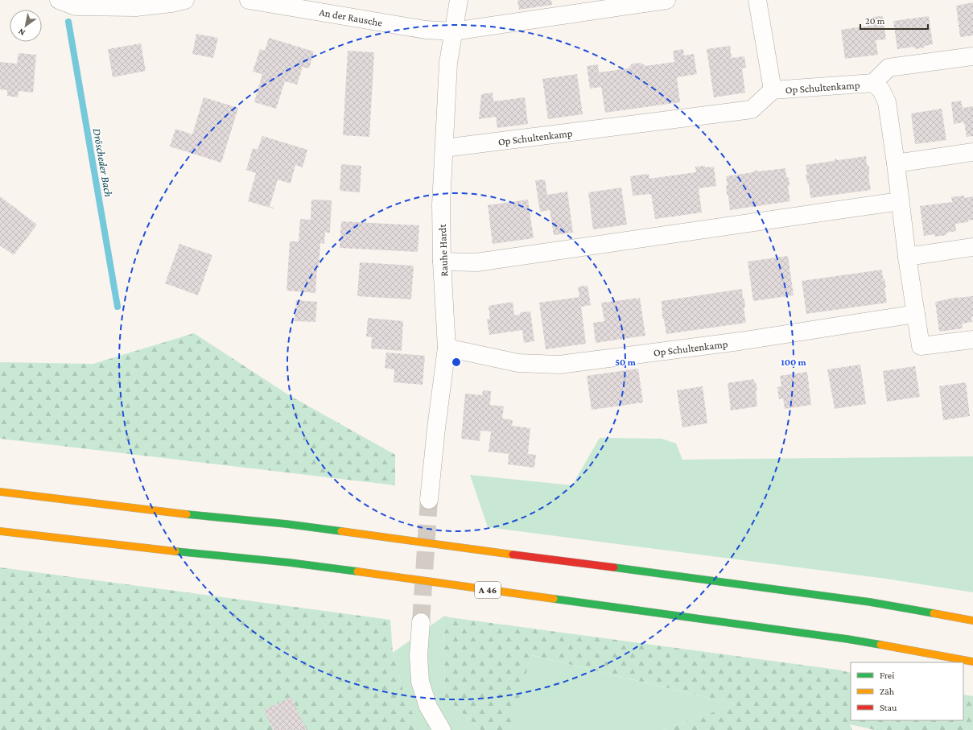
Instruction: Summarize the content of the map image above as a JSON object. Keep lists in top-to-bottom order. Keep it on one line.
{"streets":{"highway":["A 46"],"street":["An der Rausche","Op Schultenkamp","Rauhe Hardt"]},"crossings":[["An der Rausche","Rauhe Hardt"],["Op Schultenkamp","Rauhe Hardt"]],"water":["Dröscheder Bach"],"legend":["Frei","Zäh","Stau"],"scale_bar":"20 m","north":"bottom left","rings":["50 m","100 m"]}
